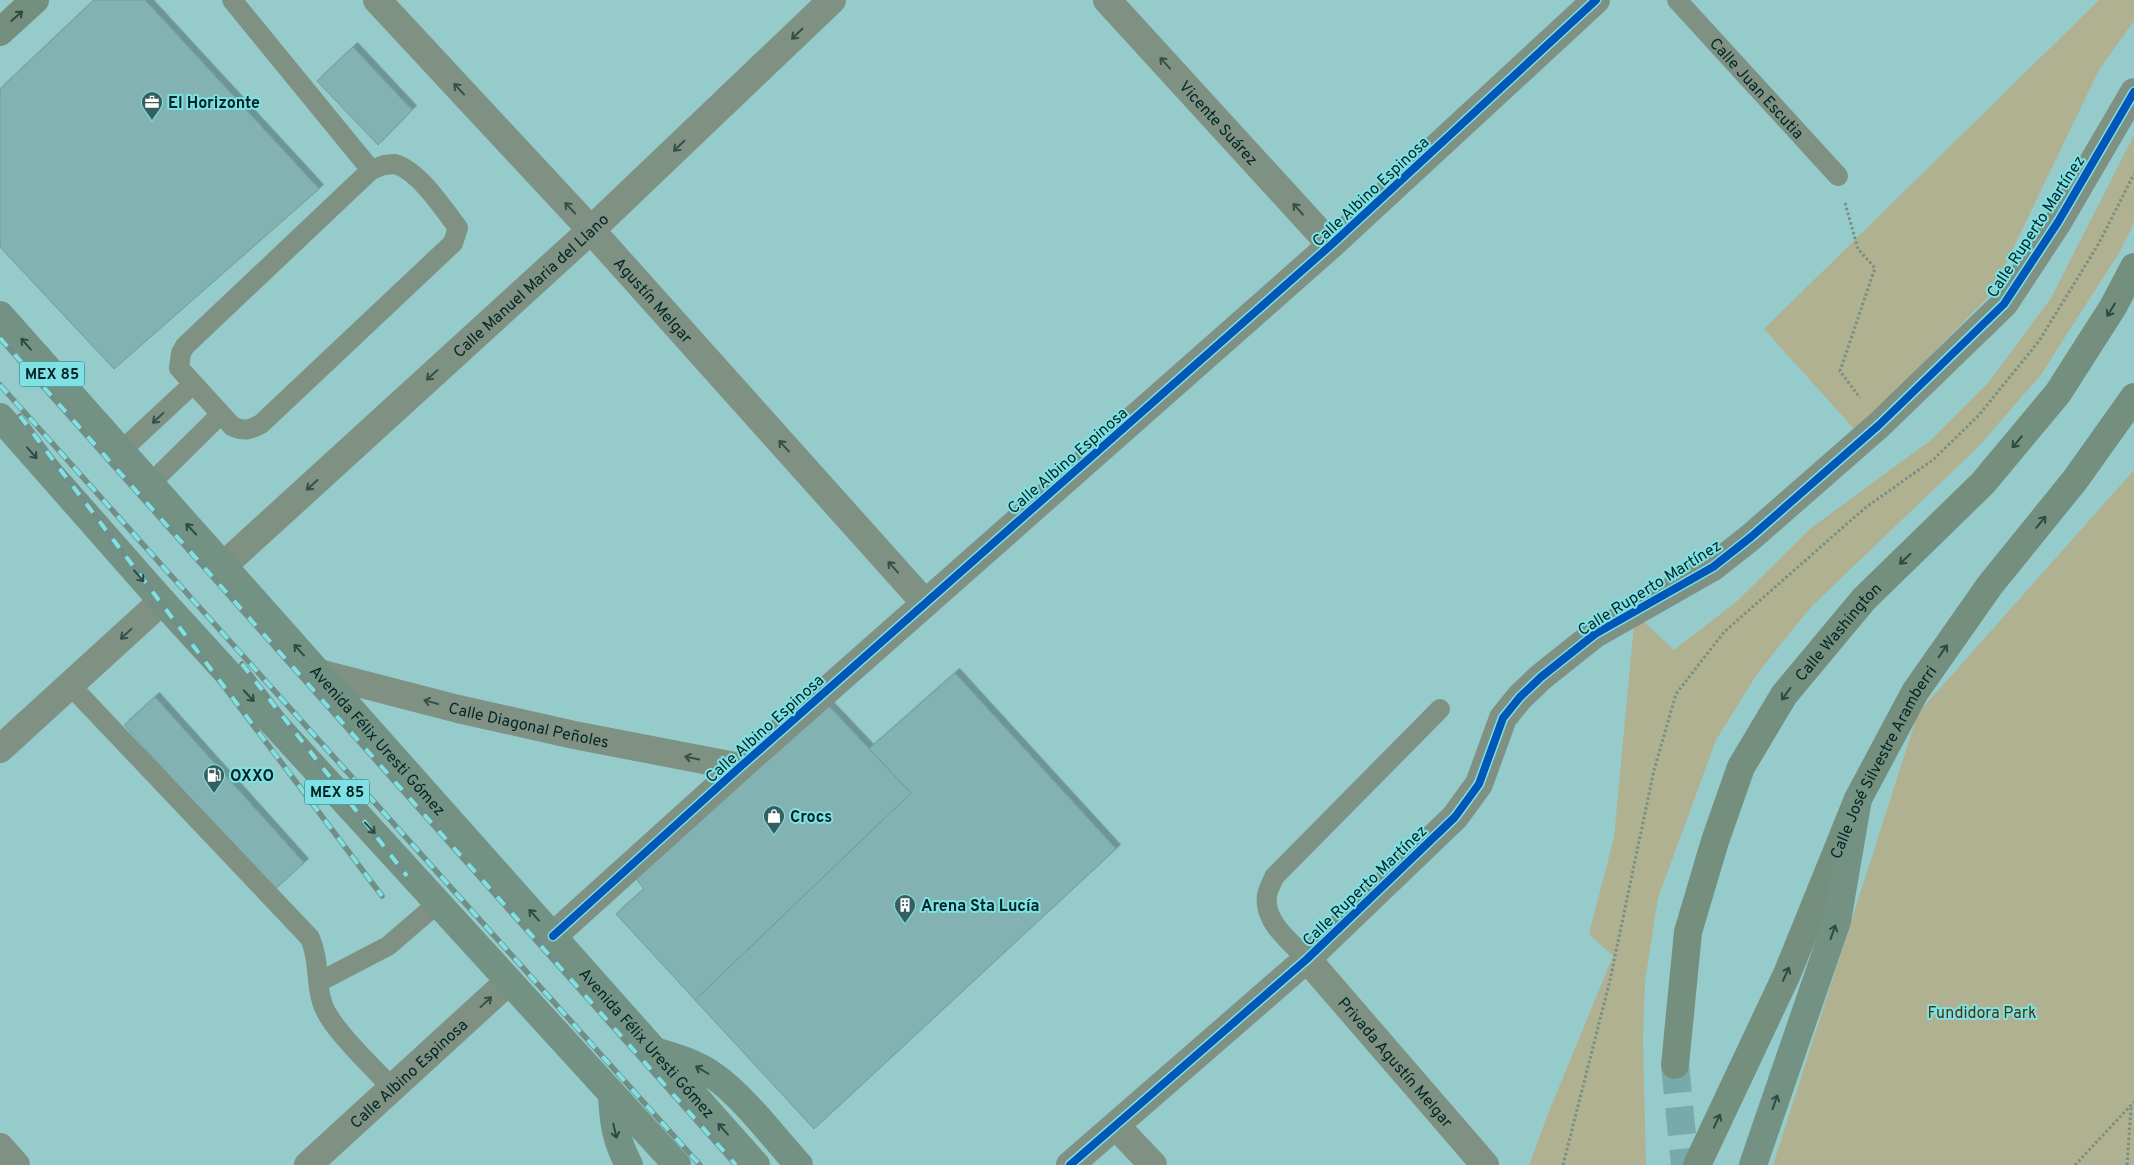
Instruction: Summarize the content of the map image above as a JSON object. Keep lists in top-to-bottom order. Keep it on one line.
{"streets":{"main road":["MEX 85","Calle Washington","Avenida Félix Uresti Gómez","Calle José Silvestre Aramberri"],"street":["Vicente Suárez","Calle Albino Espinosa","Calle Ruperto Martínez","Calle Manuel Maria del Llano","Agustín Melgar","Calle Diagonal Peñoles","Privada Agustín Melgar"],"lane":["Calle Juan Escutia"]},"crossings":[["Vicente Suárez","Calle Albino Espinosa"],["Calle Albino Espinosa","Agustín Melgar"],["Calle Albino Espinosa","MEX 85"],["Calle Albino Espinosa","Calle Diagonal Peñoles"],["Calle Albino Espinosa","Avenida Félix Uresti Gómez"],["Calle Ruperto Martínez","Privada Agustín Melgar"],["Calle Manuel Maria del Llano","Agustín Melgar"],["Calle Manuel Maria del Llano","Avenida Félix Uresti Gómez"],["Calle Diagonal Peñoles","Avenida Félix Uresti Gómez"]],"one_way":["Vicente Suárez","Calle Manuel Maria del Llano","Agustín Melgar","Calle Diagonal Peñoles"],"parks":["Fundidora Park"],"places":{"office":["El Horizonte"],"fuel station":["OXXO"],"shop":["Crocs"],"building":["Arena Sta Lucía"]}}
